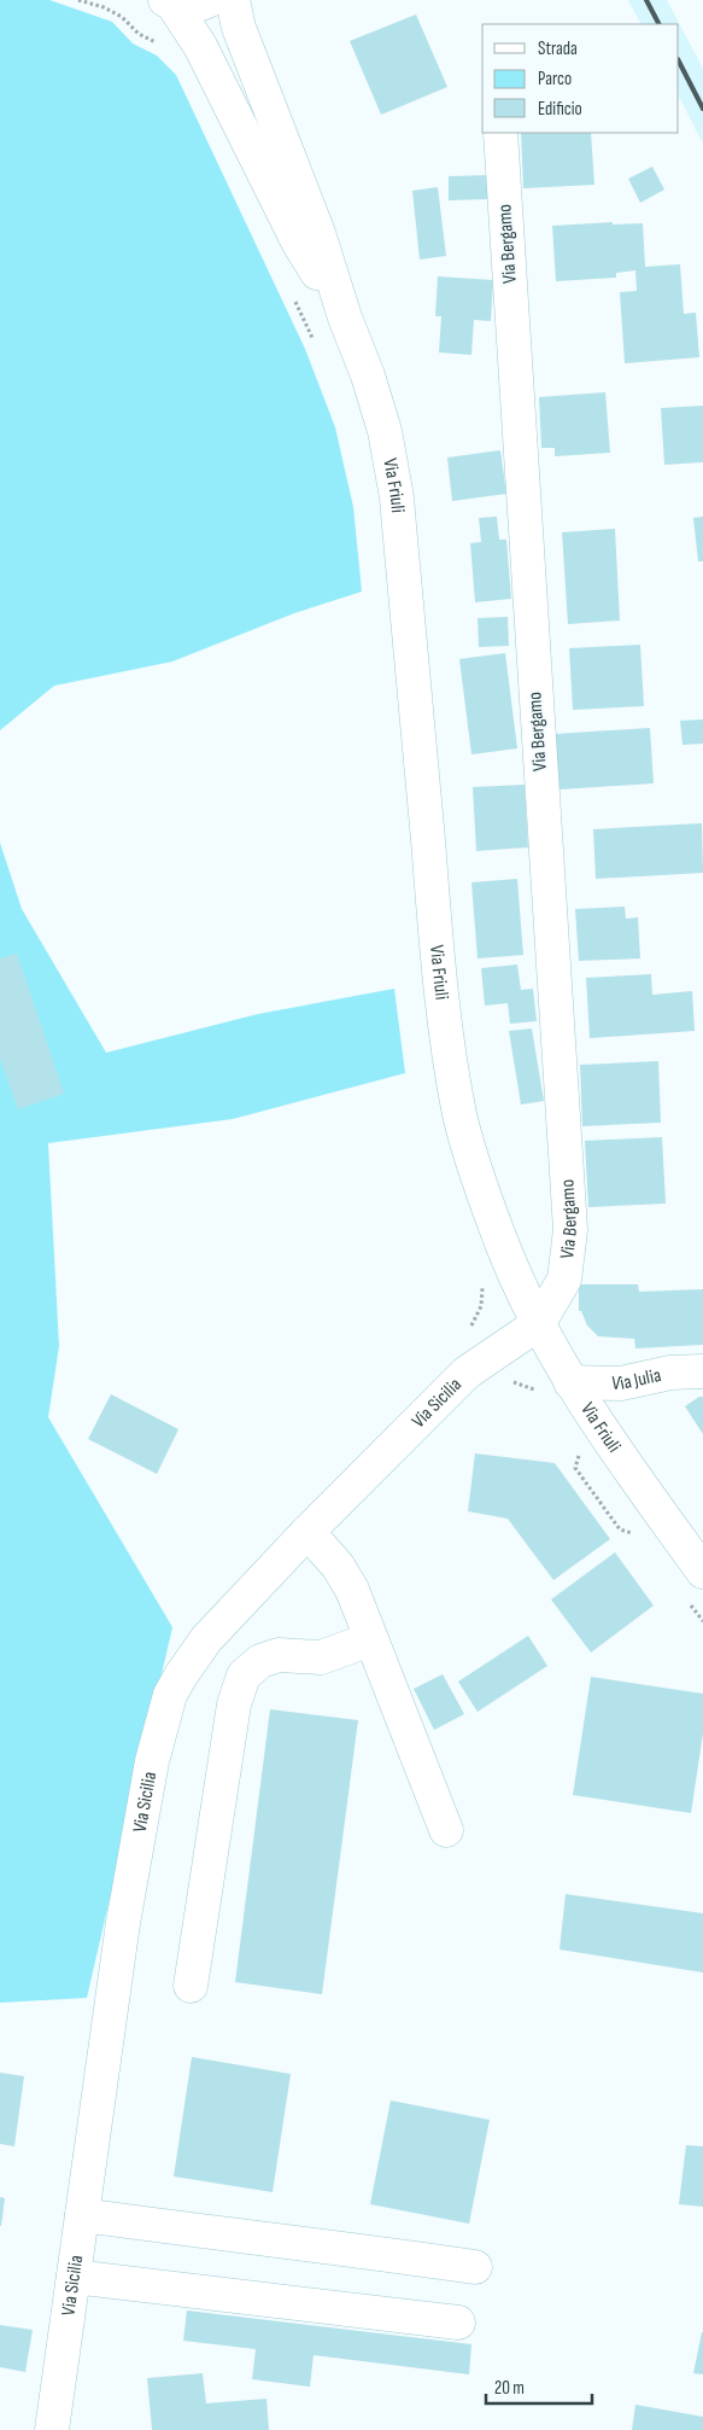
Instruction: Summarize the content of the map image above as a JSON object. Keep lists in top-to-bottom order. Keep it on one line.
{"streets":{"street":["Via Bergamo","Via Friuli","Via Julia","Via Sicilia"]},"crossings":[["Via Bergamo","Via Friuli"],["Via Bergamo","Via Sicilia"],["Via Friuli","Via Julia"],["Via Friuli","Via Sicilia"]],"legend":["Strada","Parco","Edificio"],"scale_bar":"20 m"}
